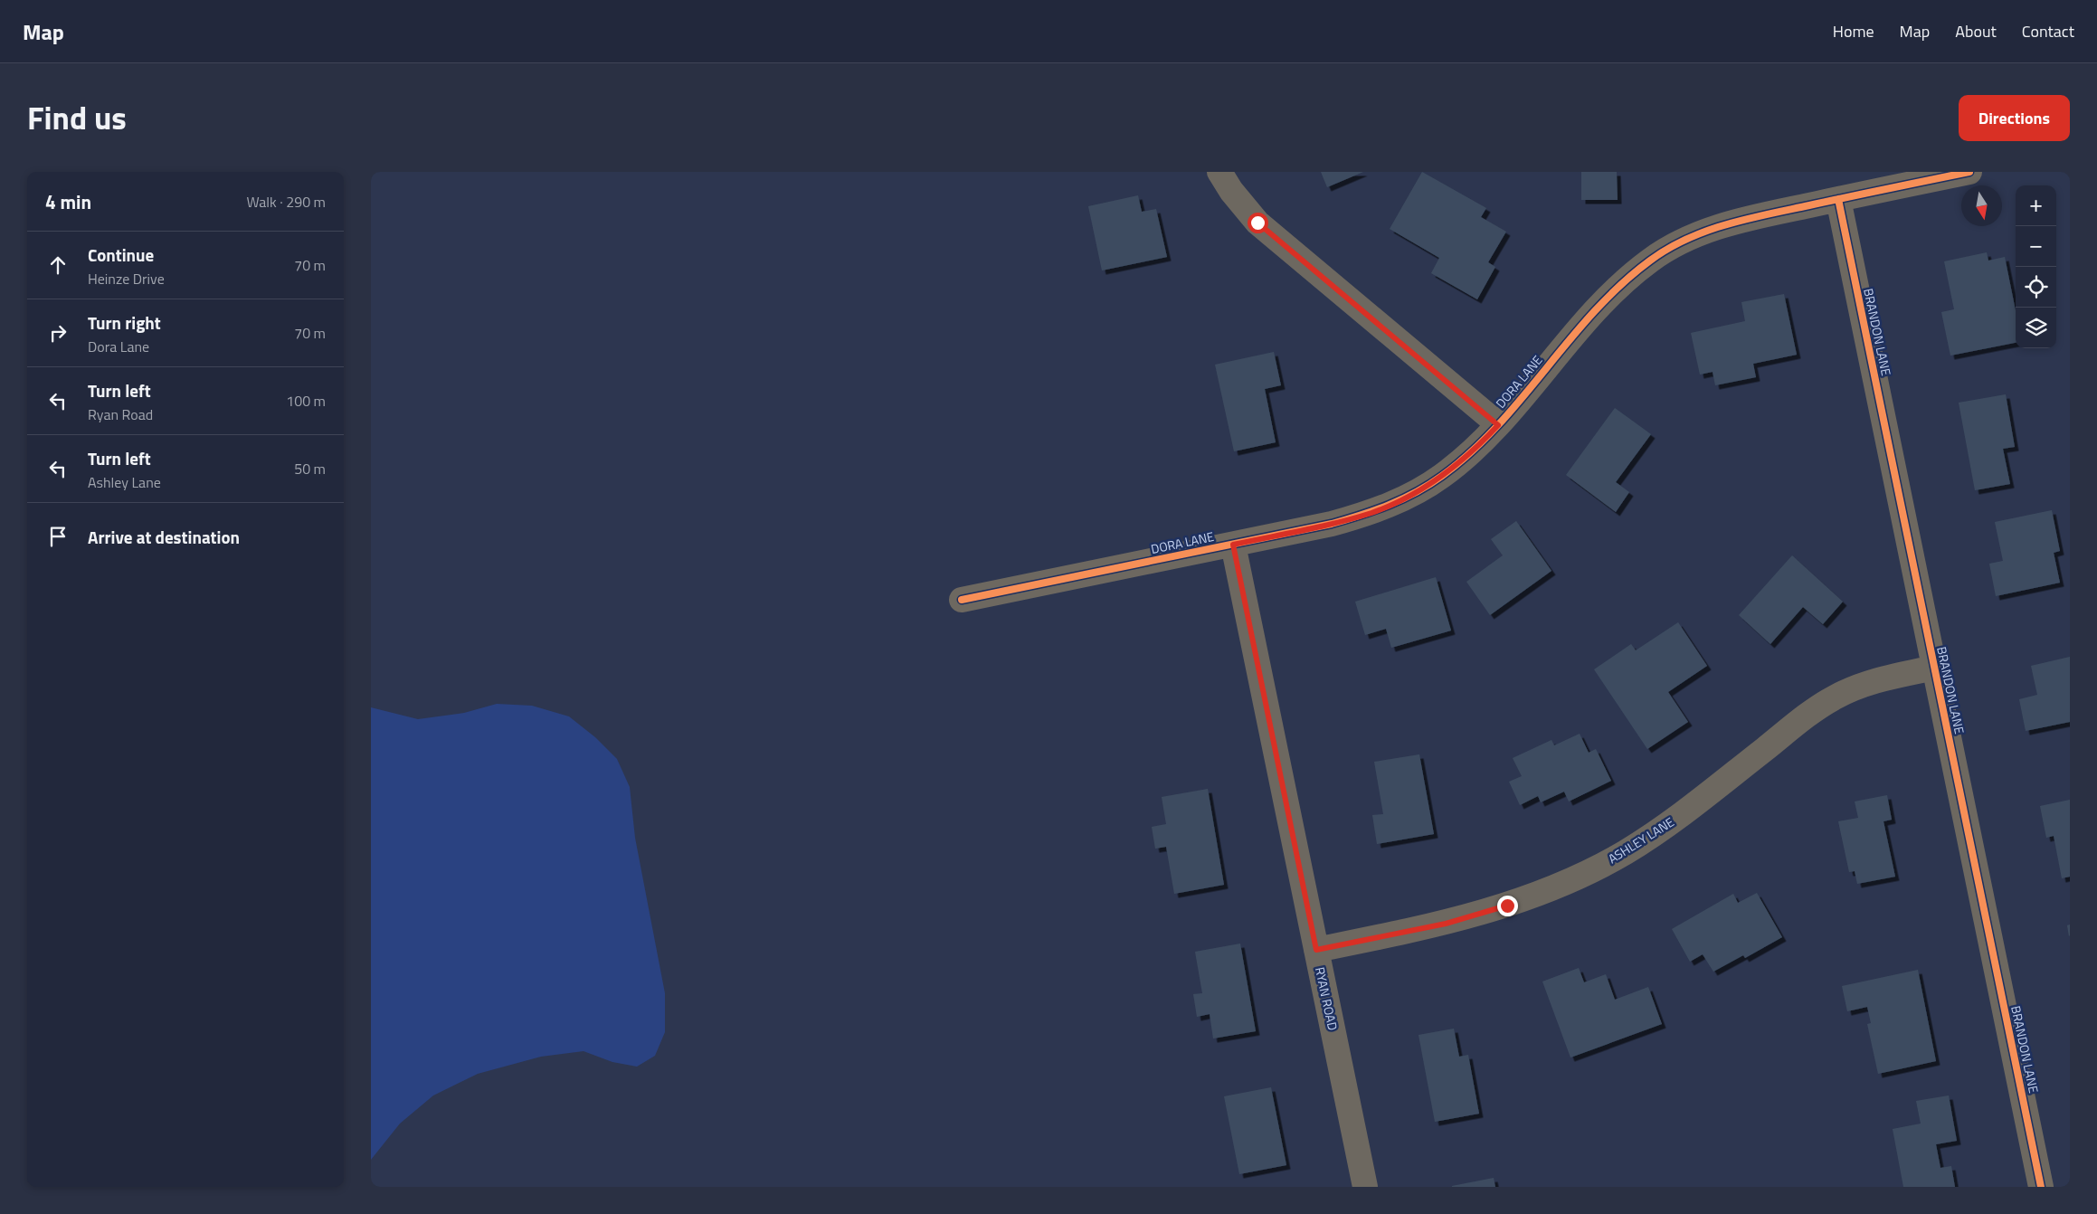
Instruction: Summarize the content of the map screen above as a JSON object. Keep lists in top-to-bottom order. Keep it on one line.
{"streets":{"street":["BRANDON LANE","DORA LANE","ASHLEY LANE","RYAN ROAD"]},"crossings":[["BRANDON LANE","DORA LANE"],["BRANDON LANE","ASHLEY LANE"],["DORA LANE","RYAN ROAD"],["ASHLEY LANE","RYAN ROAD"]],"north":"bottom","page":{"header":"Map","nav":["Home","Map","About","Contact"],"title":"Find us","buttons":"Directions","heading":["4 min","Walk · 290 m"],"map_buttons":["+","−"],"list":[["Continue","Heinze Drive","70 m"],["Turn right","Dora Lane","70 m"],["Turn left","Ryan Road","100 m"],["Turn left","Ashley Lane","50 m"],"Arrive at destination"]}}
